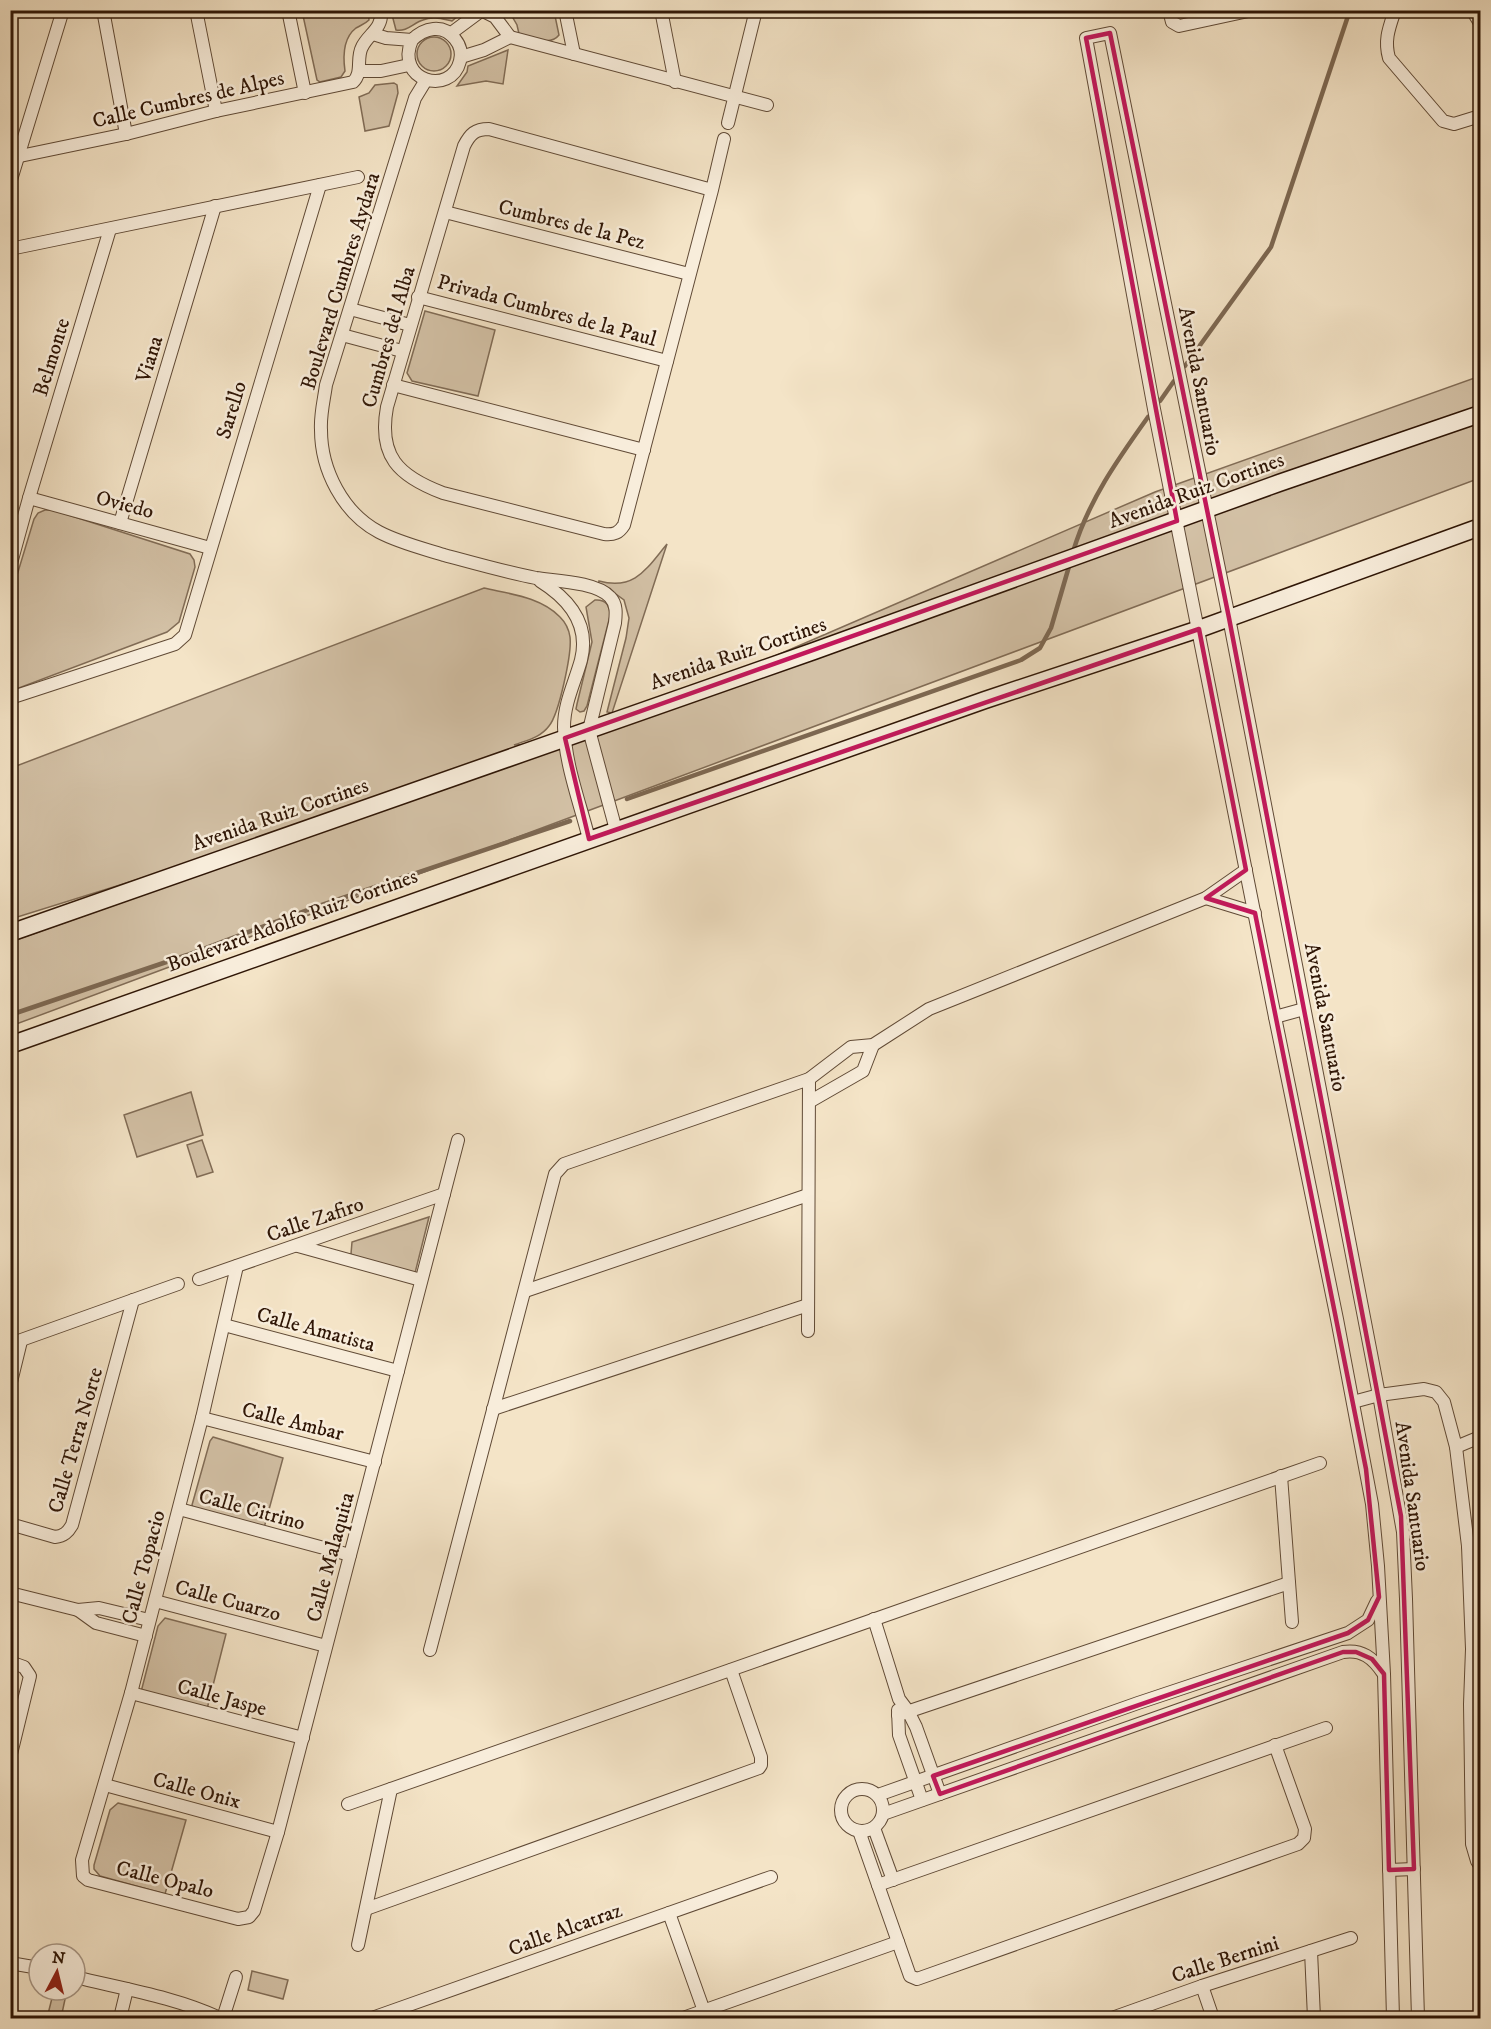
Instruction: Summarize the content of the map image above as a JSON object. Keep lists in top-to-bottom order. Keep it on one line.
{"streets":{"main road":["Avenida Ruiz Cortines","Boulevard Adolfo Ruiz Cortines"],"street":["Calle Cumbres de Alpes","Cumbres de la Pez","Boulevard Cumbres Aydara","Privada Cumbres de la Paul","Cumbres del Alba","Belmonte","Viana","Avenida Santuario","Sarello","Oviedo","Calle Zafiro","Calle Amatista","Calle Ambar","Calle Terra Norte","Calle Citrino","Calle Malaquita","Calle Topacio","Calle Cuarzo","Calle Jaspe","Calle Onix","Calle Opalo","Calle Alcatraz","Calle Bernini"]},"crossings":[["Cumbres de la Pez","Cumbres del Alba"],["Boulevard Cumbres Aydara","Avenida Ruiz Cortines"],["Privada Cumbres de la Paul","Cumbres del Alba"],["Belmonte","Oviedo"],["Viana","Oviedo"],["Avenida Santuario","Avenida Ruiz Cortines"],["Sarello","Oviedo"],["Calle Zafiro","Calle Malaquita"],["Calle Zafiro","Calle Topacio"],["Calle Amatista","Calle Malaquita"],["Calle Amatista","Calle Topacio"],["Calle Ambar","Calle Malaquita"],["Calle Ambar","Calle Topacio"],["Calle Citrino","Calle Malaquita"],["Calle Citrino","Calle Topacio"],["Calle Malaquita","Calle Cuarzo"],["Calle Malaquita","Calle Jaspe"],["Calle Malaquita","Calle Onix"],["Calle Malaquita","Calle Opalo"],["Calle Topacio","Calle Cuarzo"],["Calle Topacio","Calle Jaspe"],["Calle Topacio","Calle Onix"],["Calle Topacio","Calle Opalo"]],"north":"top"}
